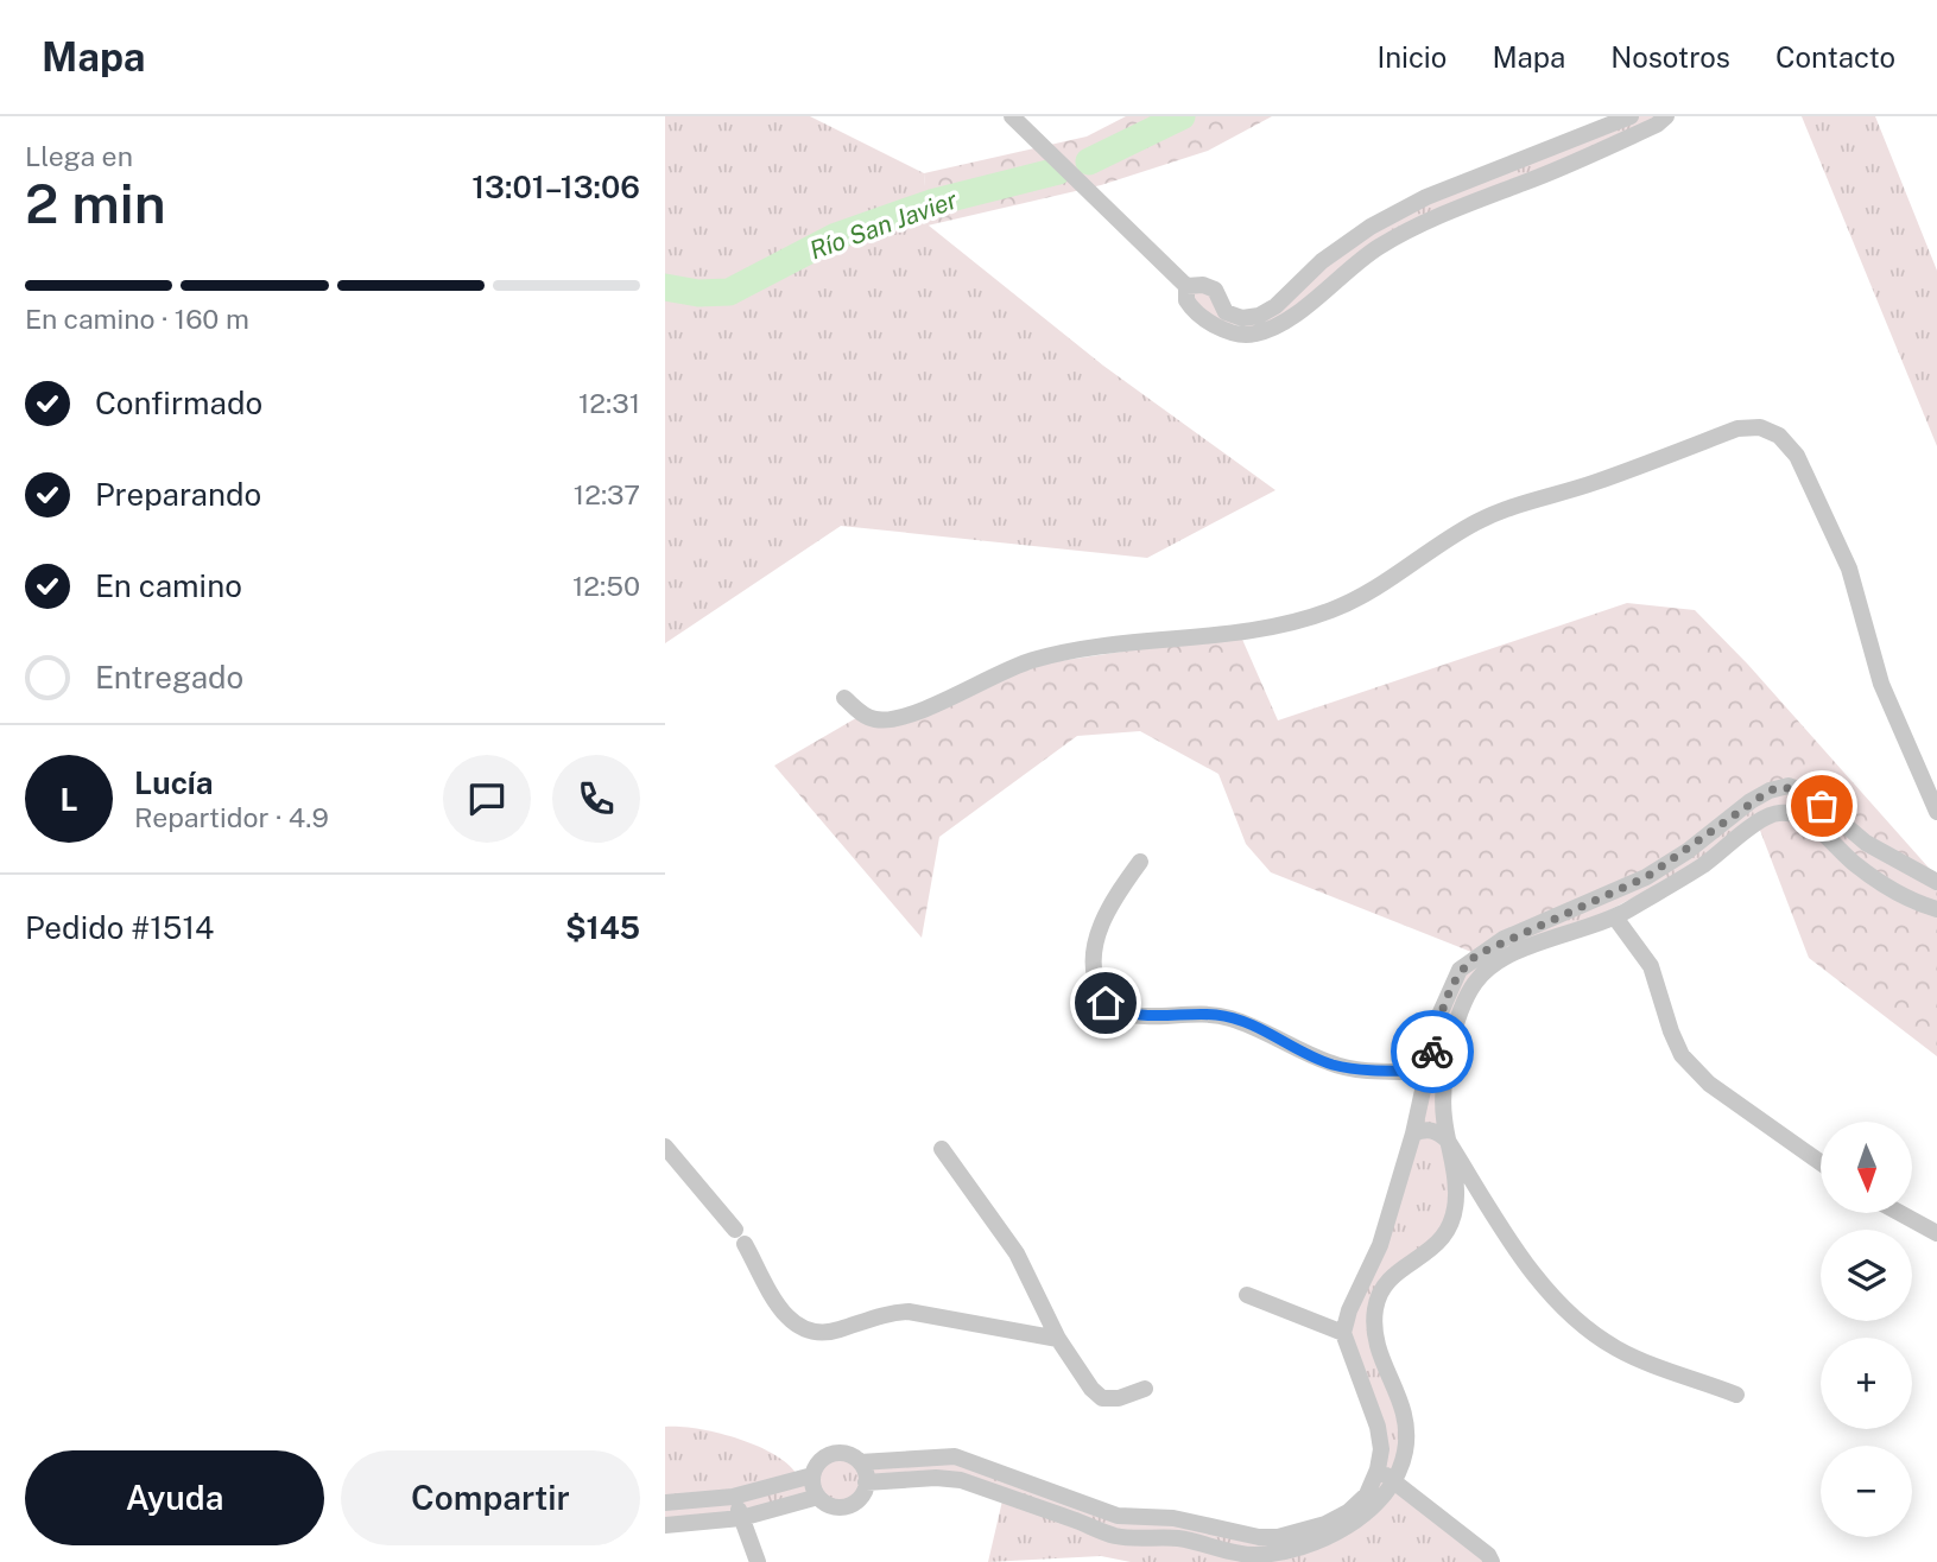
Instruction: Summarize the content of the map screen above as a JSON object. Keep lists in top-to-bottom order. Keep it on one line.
{"water":["Río San Javier"],"north":"bottom","page":{"header":"Mapa","nav":["Inicio","Mapa","Nosotros","Contacto"],"heading":["2 min","Llega en","13:01–13:06"],"panel":["Lucía","Repartidor · 4.9","Pedido #1514","$145"],"bar":"En camino · 160 m","list":[["Confirmado","12:31"],["Preparando","12:37"],["En camino","12:50"],"Entregado"],"round":"L","map_buttons":["+","−"],"buttons":["Ayuda","Compartir"]}}
